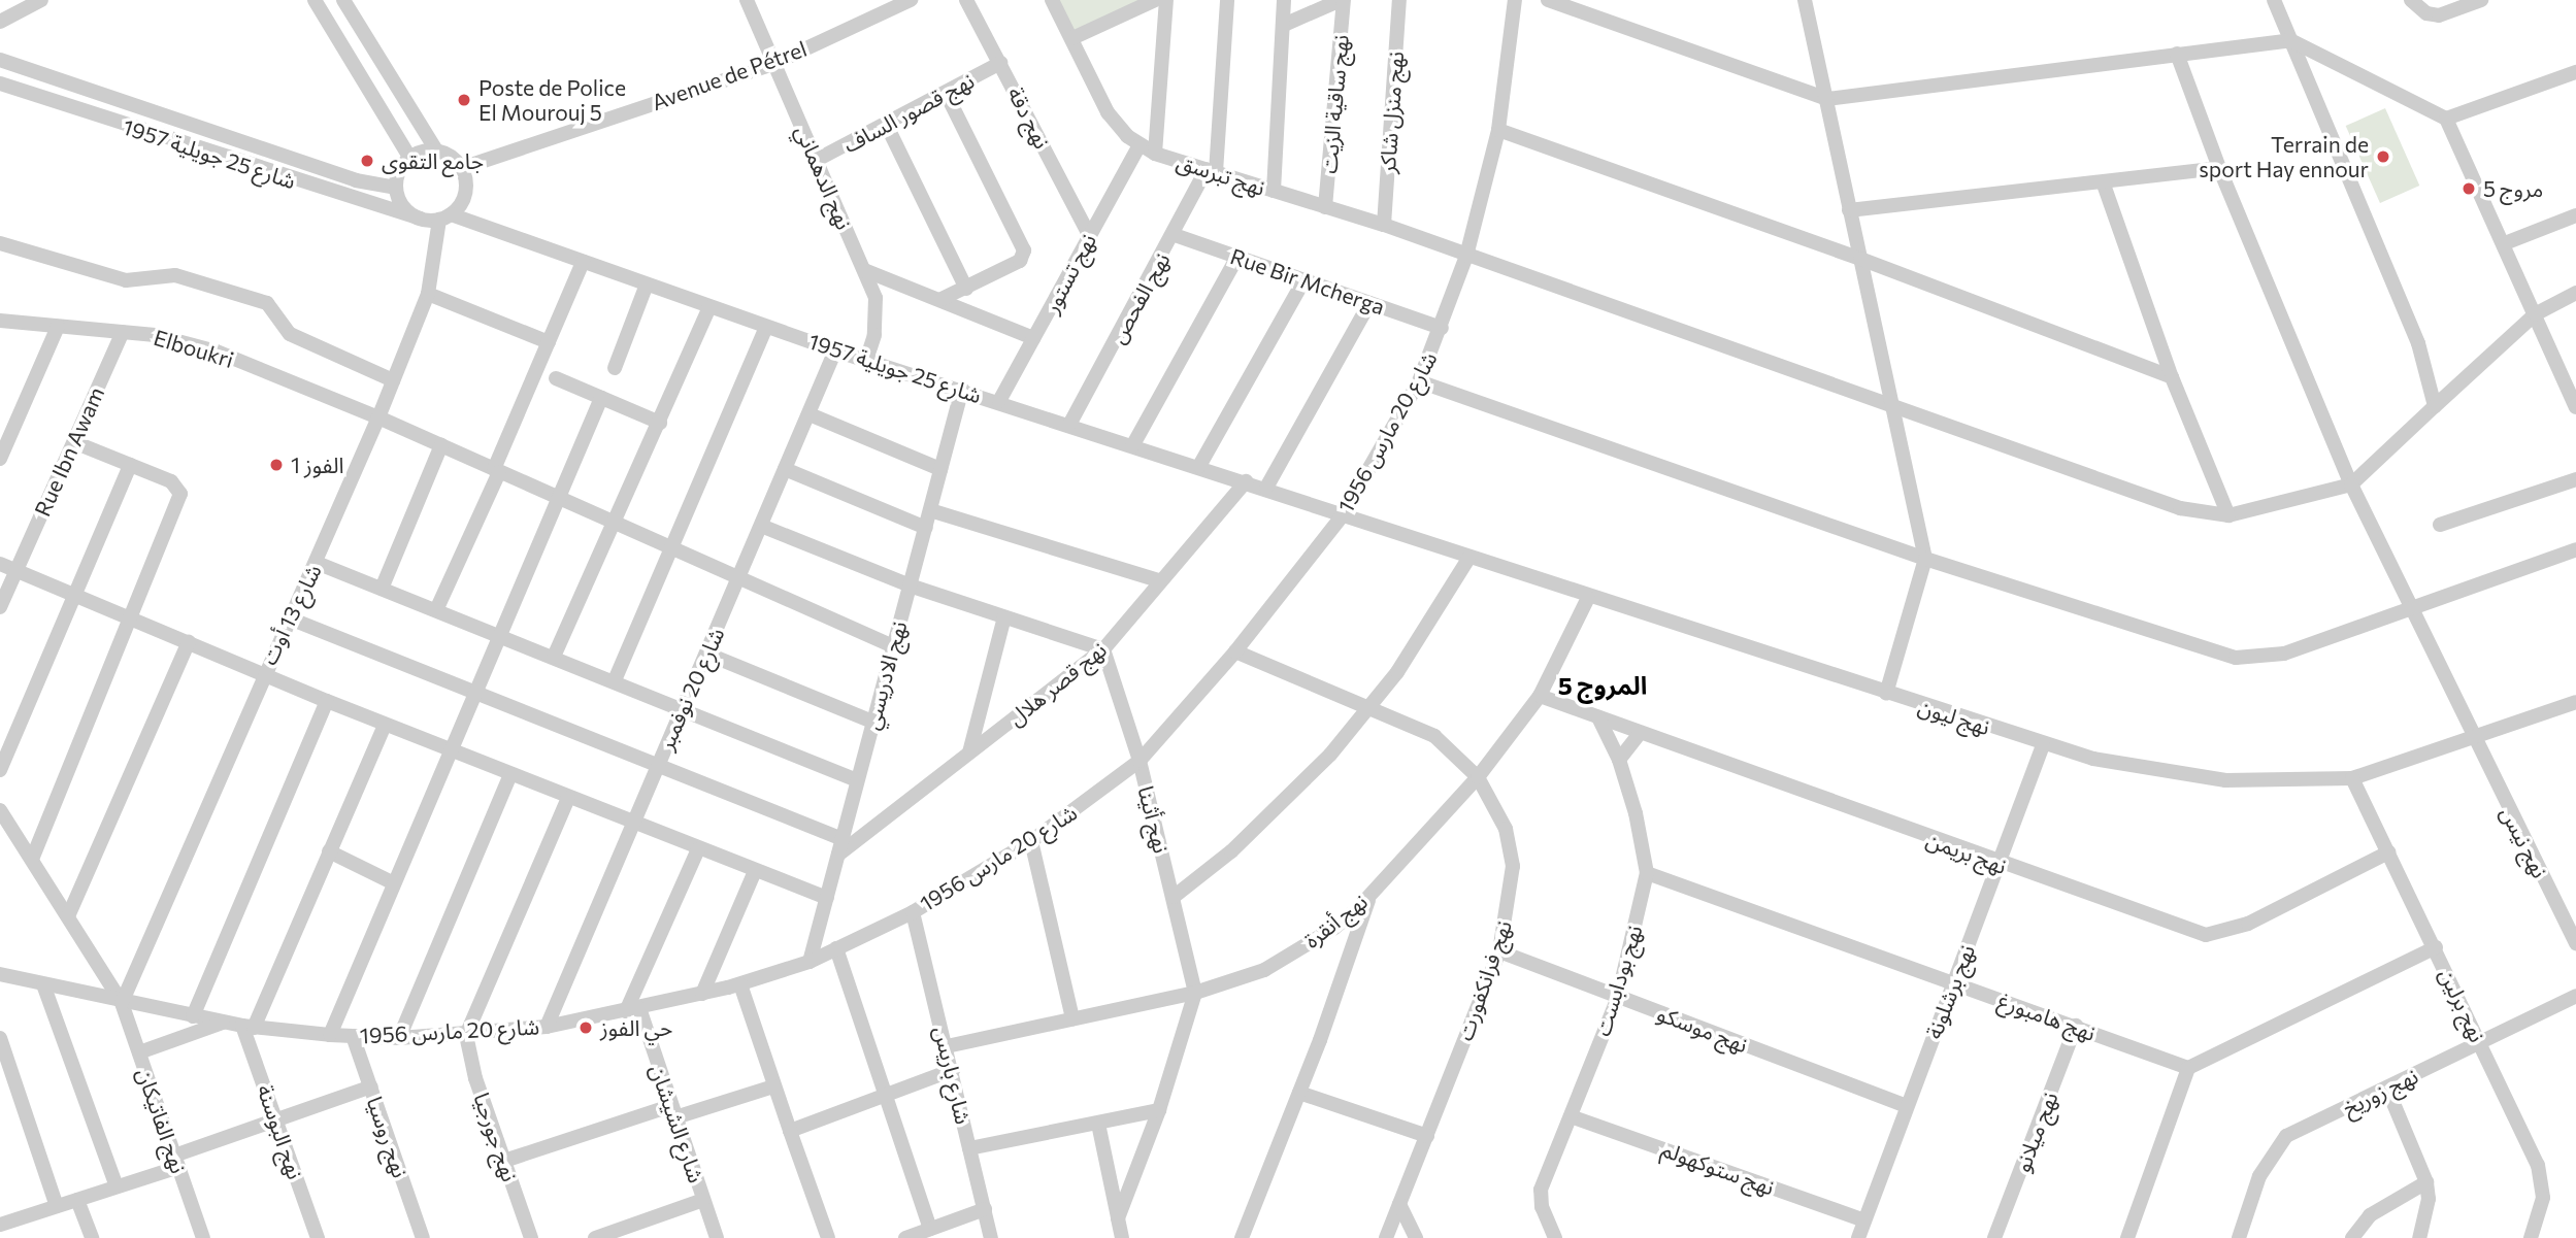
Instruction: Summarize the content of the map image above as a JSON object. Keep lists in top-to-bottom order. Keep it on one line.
{"streets":{"street":["Avenue de Pétrel","نهج ساقية الزيت","نهج قصور الساف","نهج منزل شاكر","نهج دقة","شارع 25 جويلية 1957","نهج تبرسق","نهج الدهماني","نهج تستور","Rue Bir Mcherga","نهج الفحص","Elboukri","شارع 20 مارس 1956","Rue Ibn Awam","شارع 13 أوت","نهج الادريسي","نهج قصر هلال","شارع 20 نوفمبر","نهج ليون","نهج أثينا","نهج نيس","نهج بريمن","نهج أنقرة","نهج فرانكفورت","نهج بودابست","نهج برشلونة","نهج برلين","نهج هامبورغ","نهج موسكو","شارع باريس","نهج زوريخ","نهج الفاتيكان","شارع الشيشان","نهج البوسنة","نهج ميلانو","نهج روسيا","نهج جورجيا","نهج ستوكهولم"]},"crossings":[["Avenue de Pétrel","شارع 25 جويلية 1957"],["Avenue de Pétrel","نهج الدهماني"],["Avenue de Pétrel","شارع 13 أوت"],["نهج ساقية الزيت","نهج تبرسق"],["نهج قصور الساف","نهج دقة"],["نهج قصور الساف","نهج الدهماني"],["نهج منزل شاكر","نهج تبرسق"],["نهج دقة","نهج تستور"],["شارع 25 جويلية 1957","نهج الدهماني"],["شارع 25 جويلية 1957","نهج تستور"],["شارع 25 جويلية 1957","نهج الفحص"],["شارع 25 جويلية 1957","شارع 20 مارس 1956"],["شارع 25 جويلية 1957","شارع 13 أوت"],["شارع 25 جويلية 1957","نهج الادريسي"],["شارع 25 جويلية 1957","نهج قصر هلال"],["شارع 25 جويلية 1957","شارع 20 نوفمبر"],["شارع 25 جويلية 1957","نهج ليون"],["نهج تبرسق","نهج تستور"],["نهج تبرسق","نهج الفحص"],["نهج تبرسق","شارع 20 مارس 1956"],["Rue Bir Mcherga","نهج الفحص"],["Rue Bir Mcherga","شارع 20 مارس 1956"],["Elboukri","Rue Ibn Awam"],["Elboukri","شارع 13 أوت"],["Elboukri","نهج الادريسي"],["Elboukri","شارع 20 نوفمبر"],["شارع 20 مارس 1956","شارع 13 أوت"],["شارع 20 مارس 1956","نهج الادريسي"],["شارع 20 مارس 1956","شارع 20 نوفمبر"],["شارع 20 مارس 1956","نهج ليون"],["شارع 20 مارس 1956","نهج أثينا"],["شارع 20 مارس 1956","نهج فرانكفورت"],["شارع 20 مارس 1956","شارع باريس"],["شارع 20 مارس 1956","نهج الفاتيكان"],["شارع 20 مارس 1956","شارع الشيشان"],["شارع 20 مارس 1956","نهج البوسنة"],["شارع 20 مارس 1956","نهج روسيا"],["شارع 20 مارس 1956","نهج جورجيا"],["شارع 13 أوت","نهج الفاتيكان"],["نهج الادريسي","نهج قصر هلال"],["نهج قصر هلال","نهج أثينا"],["نهج ليون","نهج نيس"],["نهج ليون","نهج أنقرة"],["نهج ليون","نهج برشلونة"],["نهج ليون","نهج برلين"],["نهج أثينا","نهج أنقرة"],["نهج بريمن","نهج أنقرة"],["نهج بريمن","نهج بودابست"],["نهج بريمن","نهج برشلونة"],["نهج بريمن","نهج برلين"],["نهج أنقرة","نهج فرانكفورت"],["نهج أنقرة","شارع باريس"],["نهج فرانكفورت","نهج موسكو"],["نهج بودابست","نهج هامبورغ"],["نهج بودابست","نهج موسكو"],["نهج بودابست","نهج ستوكهولم"],["نهج برشلونة","نهج هامبورغ"],["نهج برشلونة","نهج موسكو"],["نهج برشلونة","نهج ستوكهولم"],["نهج برلين","نهج زوريخ"],["نهج هامبورغ","نهج ميلانو"]],"districts":["المروج 5"],"places":["Poste de Police El Mourouj 5","Terrain de sport Hay ennour","جامع التقوى","مروج 5","الفوز 1","حي الفوز"]}
